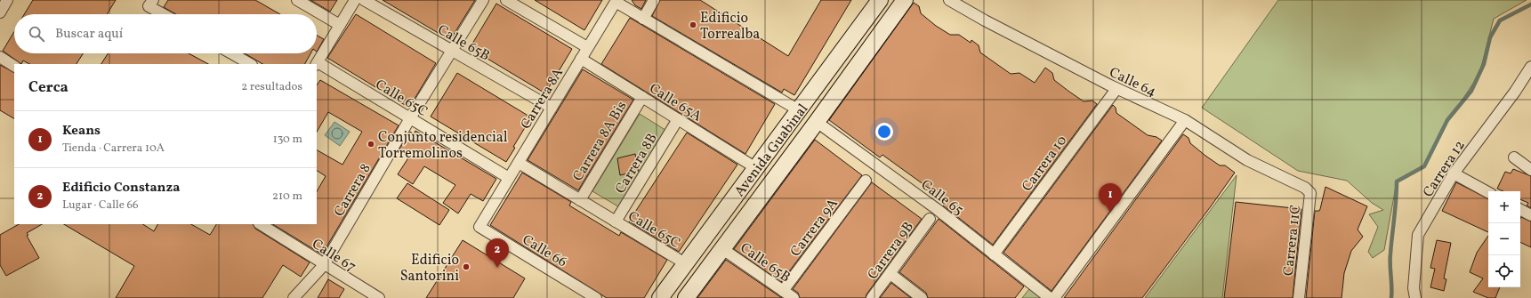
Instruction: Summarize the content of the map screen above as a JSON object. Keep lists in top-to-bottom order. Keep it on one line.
{"streets":{"main road":["Avenida Guabinal"],"street":["Calle 65B","Calle 64","Calle 65C","Carrera 8A","Calle 65A","Carrera 8A Bis","Carrera 8B","Carrera 10","Carrera 12","Carrera 8","Calle 65","Carrera 9A","Carrera 11C","Calle 66","Carrera 9B","Calle 67"]},"crossings":[["Calle 65B","Carrera 8A"],["Calle 65B","Avenida Guabinal"],["Calle 65B","Carrera 8"],["Calle 65B","Carrera 9A"],["Calle 64","Carrera 10"],["Calle 64","Carrera 11C"],["Calle 65C","Carrera 8A"],["Calle 65C","Carrera 8A Bis"],["Calle 65C","Avenida Guabinal"],["Calle 65C","Carrera 8B"],["Calle 65C","Carrera 8"],["Carrera 8A","Calle 65A"],["Carrera 8A","Calle 66"],["Calle 65A","Carrera 8A Bis"],["Calle 65A","Avenida Guabinal"],["Calle 65A","Carrera 8B"],["Avenida Guabinal","Calle 65"],["Carrera 10","Calle 65"],["Carrera 8","Calle 67"]],"places":["Edificio Torrealba","Conjunto residencial Torremolinos","Edificio Santorini"],"page":{"search":"Buscar aquí","heading":["Cerca","2 resultados"],"list":[{"mark":"1","name":"Keans","note":"Tienda · Carrera 10A","value":"130 m"},{"mark":"2","name":"Edificio Constanza","note":"Lugar · Calle 66","value":"210 m"}],"pins":["1","2"],"map_buttons":["+","−"]}}
